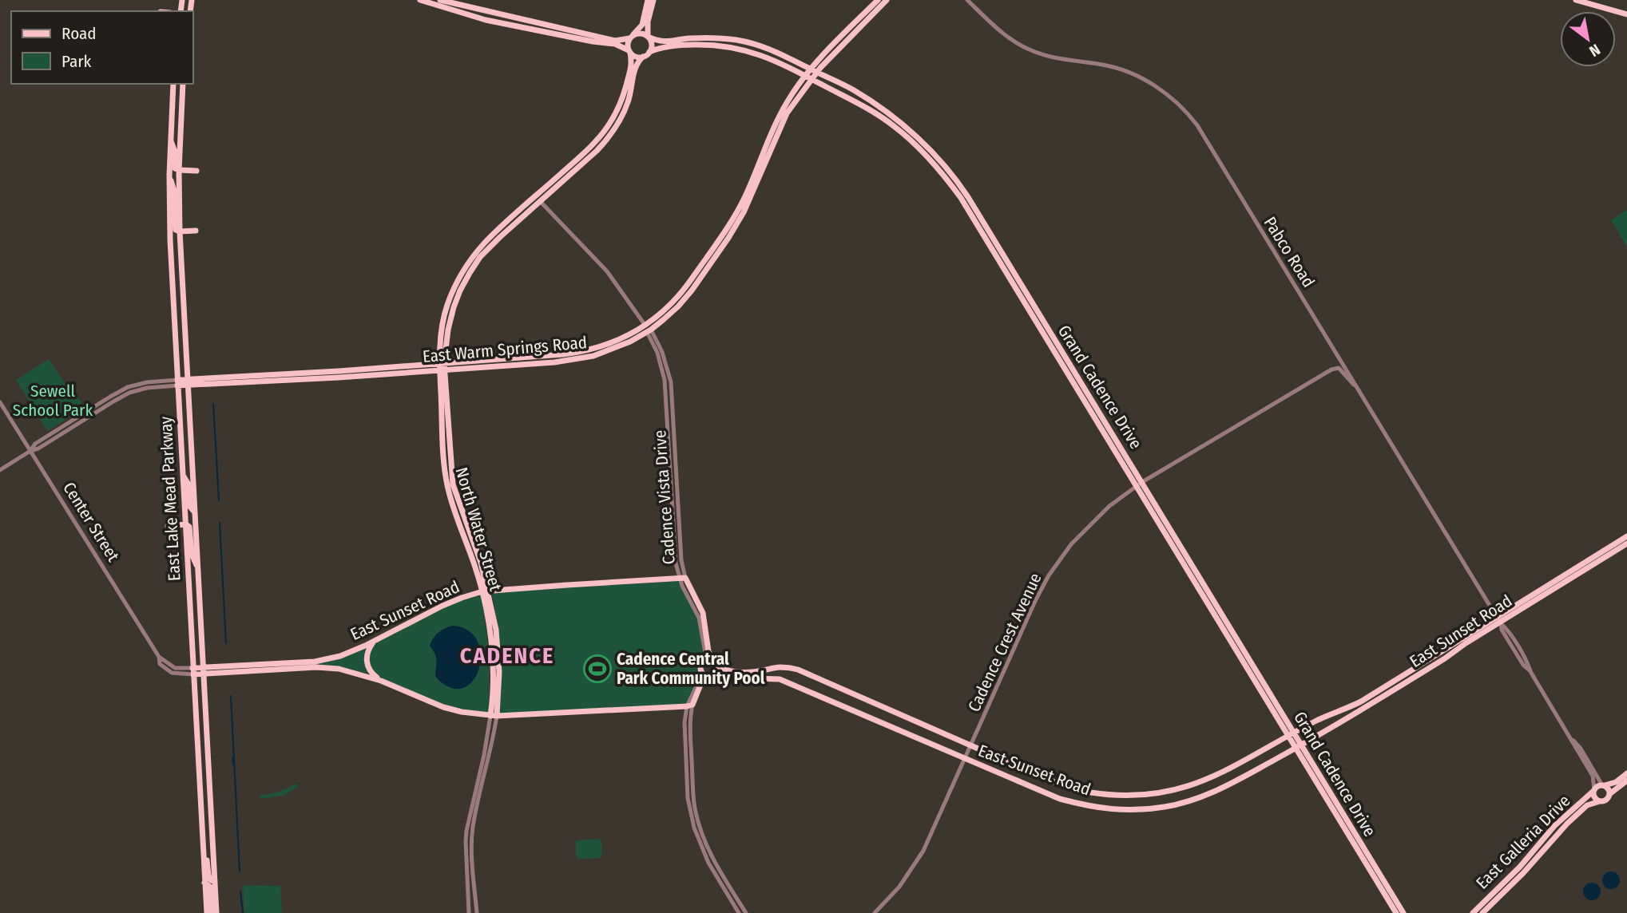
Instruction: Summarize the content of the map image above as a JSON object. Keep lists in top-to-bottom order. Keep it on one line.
{"streets":{"main road":["East Warm Springs Road","Grand Cadence Drive","Cadence Vista Drive","East Lake Mead Parkway","Center Street","North Water Street","East Sunset Road","East Galleria Drive"],"street":["Pabco Road","Cadence Crest Avenue"]},"crossings":[["Pabco Road","East Sunset Road"],["Pabco Road","Cadence Crest Avenue"],["Pabco Road","East Galleria Drive"],["East Warm Springs Road","Grand Cadence Drive"],["East Warm Springs Road","Cadence Vista Drive"],["East Warm Springs Road","East Lake Mead Parkway"],["East Warm Springs Road","Center Street"],["East Warm Springs Road","North Water Street"],["Grand Cadence Drive","North Water Street"],["Grand Cadence Drive","East Sunset Road"],["Grand Cadence Drive","Cadence Crest Avenue"],["Cadence Vista Drive","North Water Street"],["Cadence Vista Drive","East Sunset Road"],["East Lake Mead Parkway","Center Street"],["East Lake Mead Parkway","East Sunset Road"],["Center Street","East Sunset Road"],["North Water Street","East Sunset Road"],["East Sunset Road","Cadence Crest Avenue"]],"districts":["CADENCE"],"parks":["Sewell School Park"],"places":{"sports":["Cadence Central Park Community Pool"]},"legend":["Road","Park"],"north":"bottom right"}
